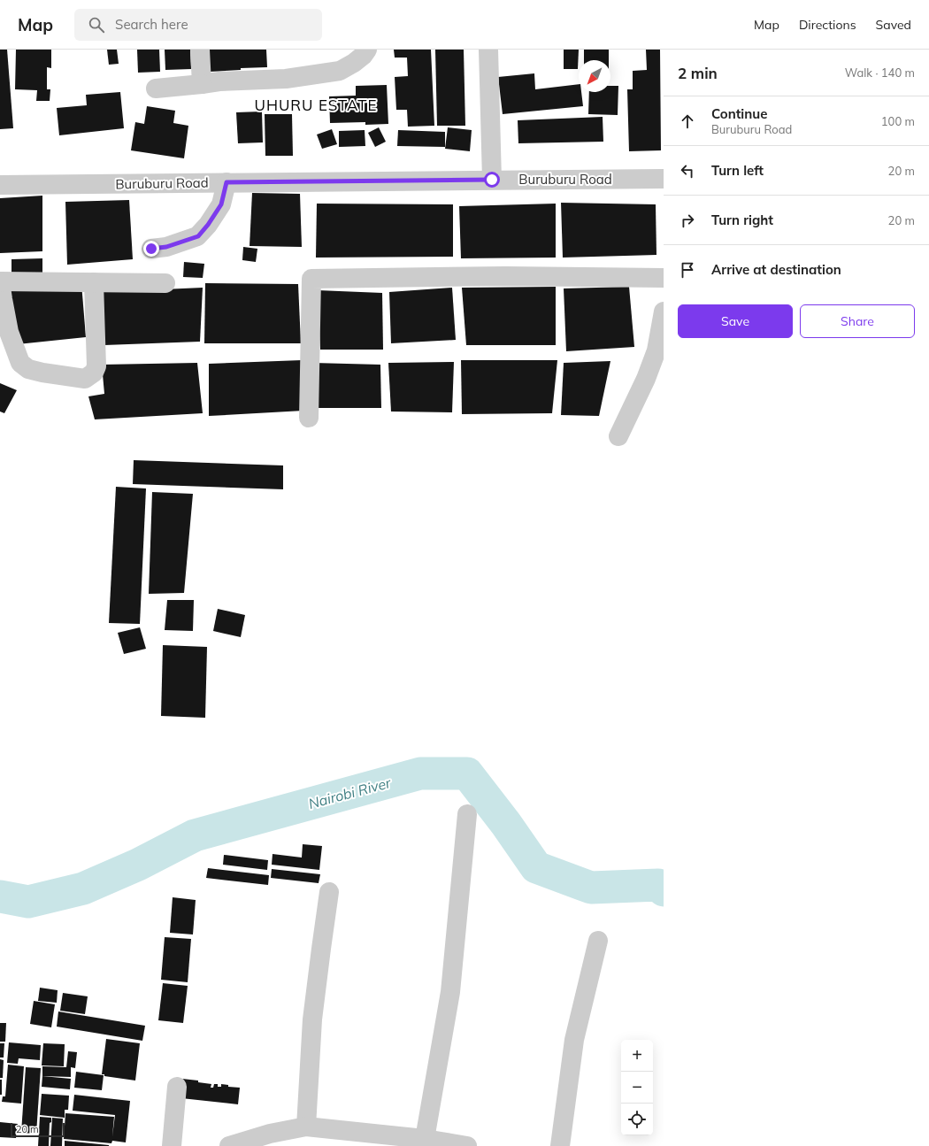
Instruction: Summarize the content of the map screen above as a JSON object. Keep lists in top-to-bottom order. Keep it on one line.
{"streets":{"street":["Buruburu Road"]},"districts":["UHURU ESTATE"],"water":["Nairobi River"],"scale_bar":"20 m","north":"bottom left","page":{"header":"Map","search":"Search here","nav":["Map","Directions","Saved"],"heading":["2 min","Walk · 140 m"],"list":[["Continue","Buruburu Road","100 m"],["Turn left","20 m"],["Turn right","20 m"],"Arrive at destination"],"buttons":["Save","Share"],"map_buttons":["+","−"],"scale":"20 m"}}
